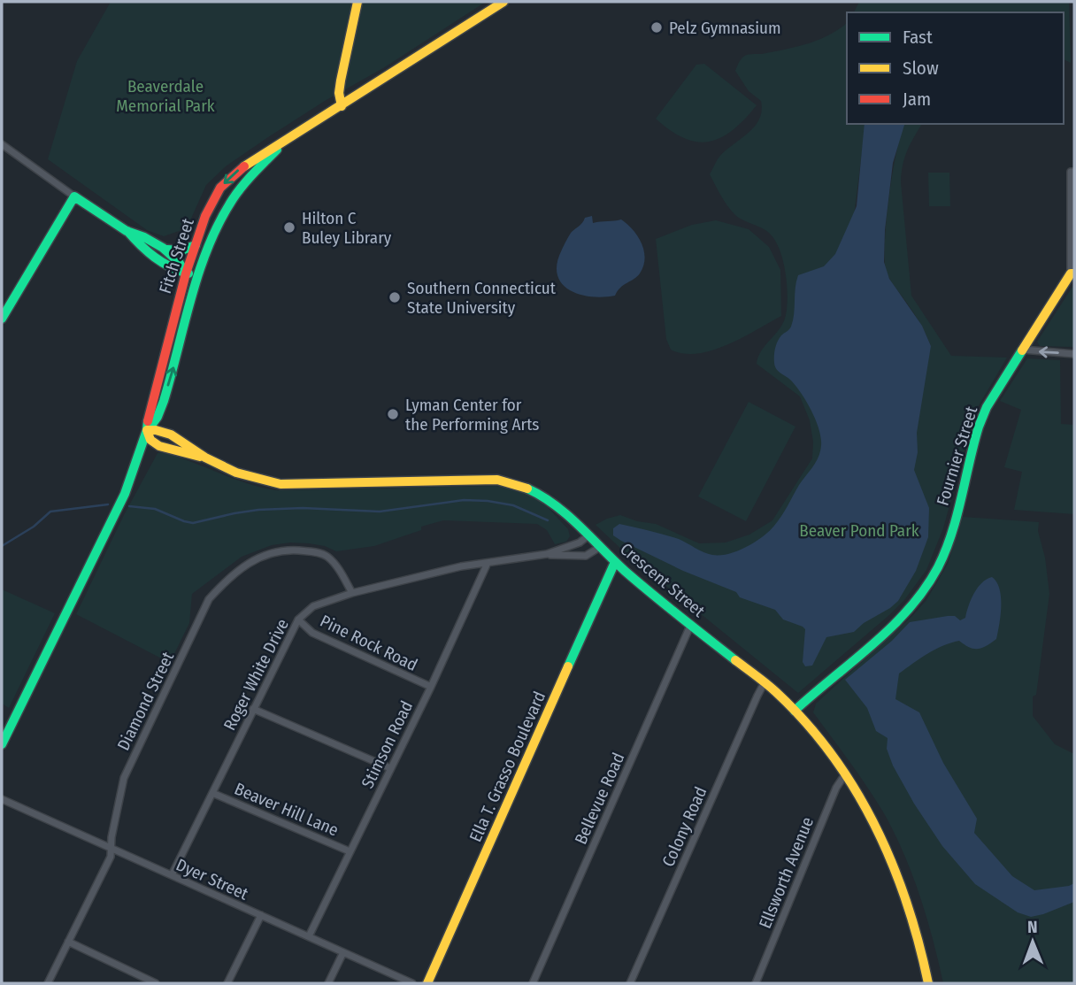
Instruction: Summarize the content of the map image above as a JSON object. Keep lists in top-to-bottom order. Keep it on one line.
{"streets":{"main road":["Fitch Street","Fournier Street","Crescent Street","Ella T. Grasso Boulevard"],"street":["Pine Rock Road","Roger White Drive","Diamond Street","Stimson Road","Bellevue Road","Beaver Hill Lane","Colony Road","Ellsworth Avenue","Dyer Street"]},"crossings":[["Fitch Street","Crescent Street"],["Fournier Street","Crescent Street"],["Crescent Street","Roger White Drive"],["Crescent Street","Ella T. Grasso Boulevard"],["Crescent Street","Bellevue Road"],["Crescent Street","Colony Road"],["Crescent Street","Ellsworth Avenue"],["Pine Rock Road","Roger White Drive"],["Pine Rock Road","Stimson Road"],["Roger White Drive","Diamond Street"],["Roger White Drive","Stimson Road"],["Roger White Drive","Beaver Hill Lane"],["Roger White Drive","Dyer Street"],["Diamond Street","Dyer Street"],["Stimson Road","Beaver Hill Lane"],["Stimson Road","Dyer Street"]],"parks":["Beaverdale Memorial Park","Beaver Pond Park"],"places":["Pelz Gymnasium","Hilton C Buley Library","Southern Connecticut State University","Lyman Center for the Performing Arts"],"legend":["Fast","Slow","Jam"],"north":"top"}
